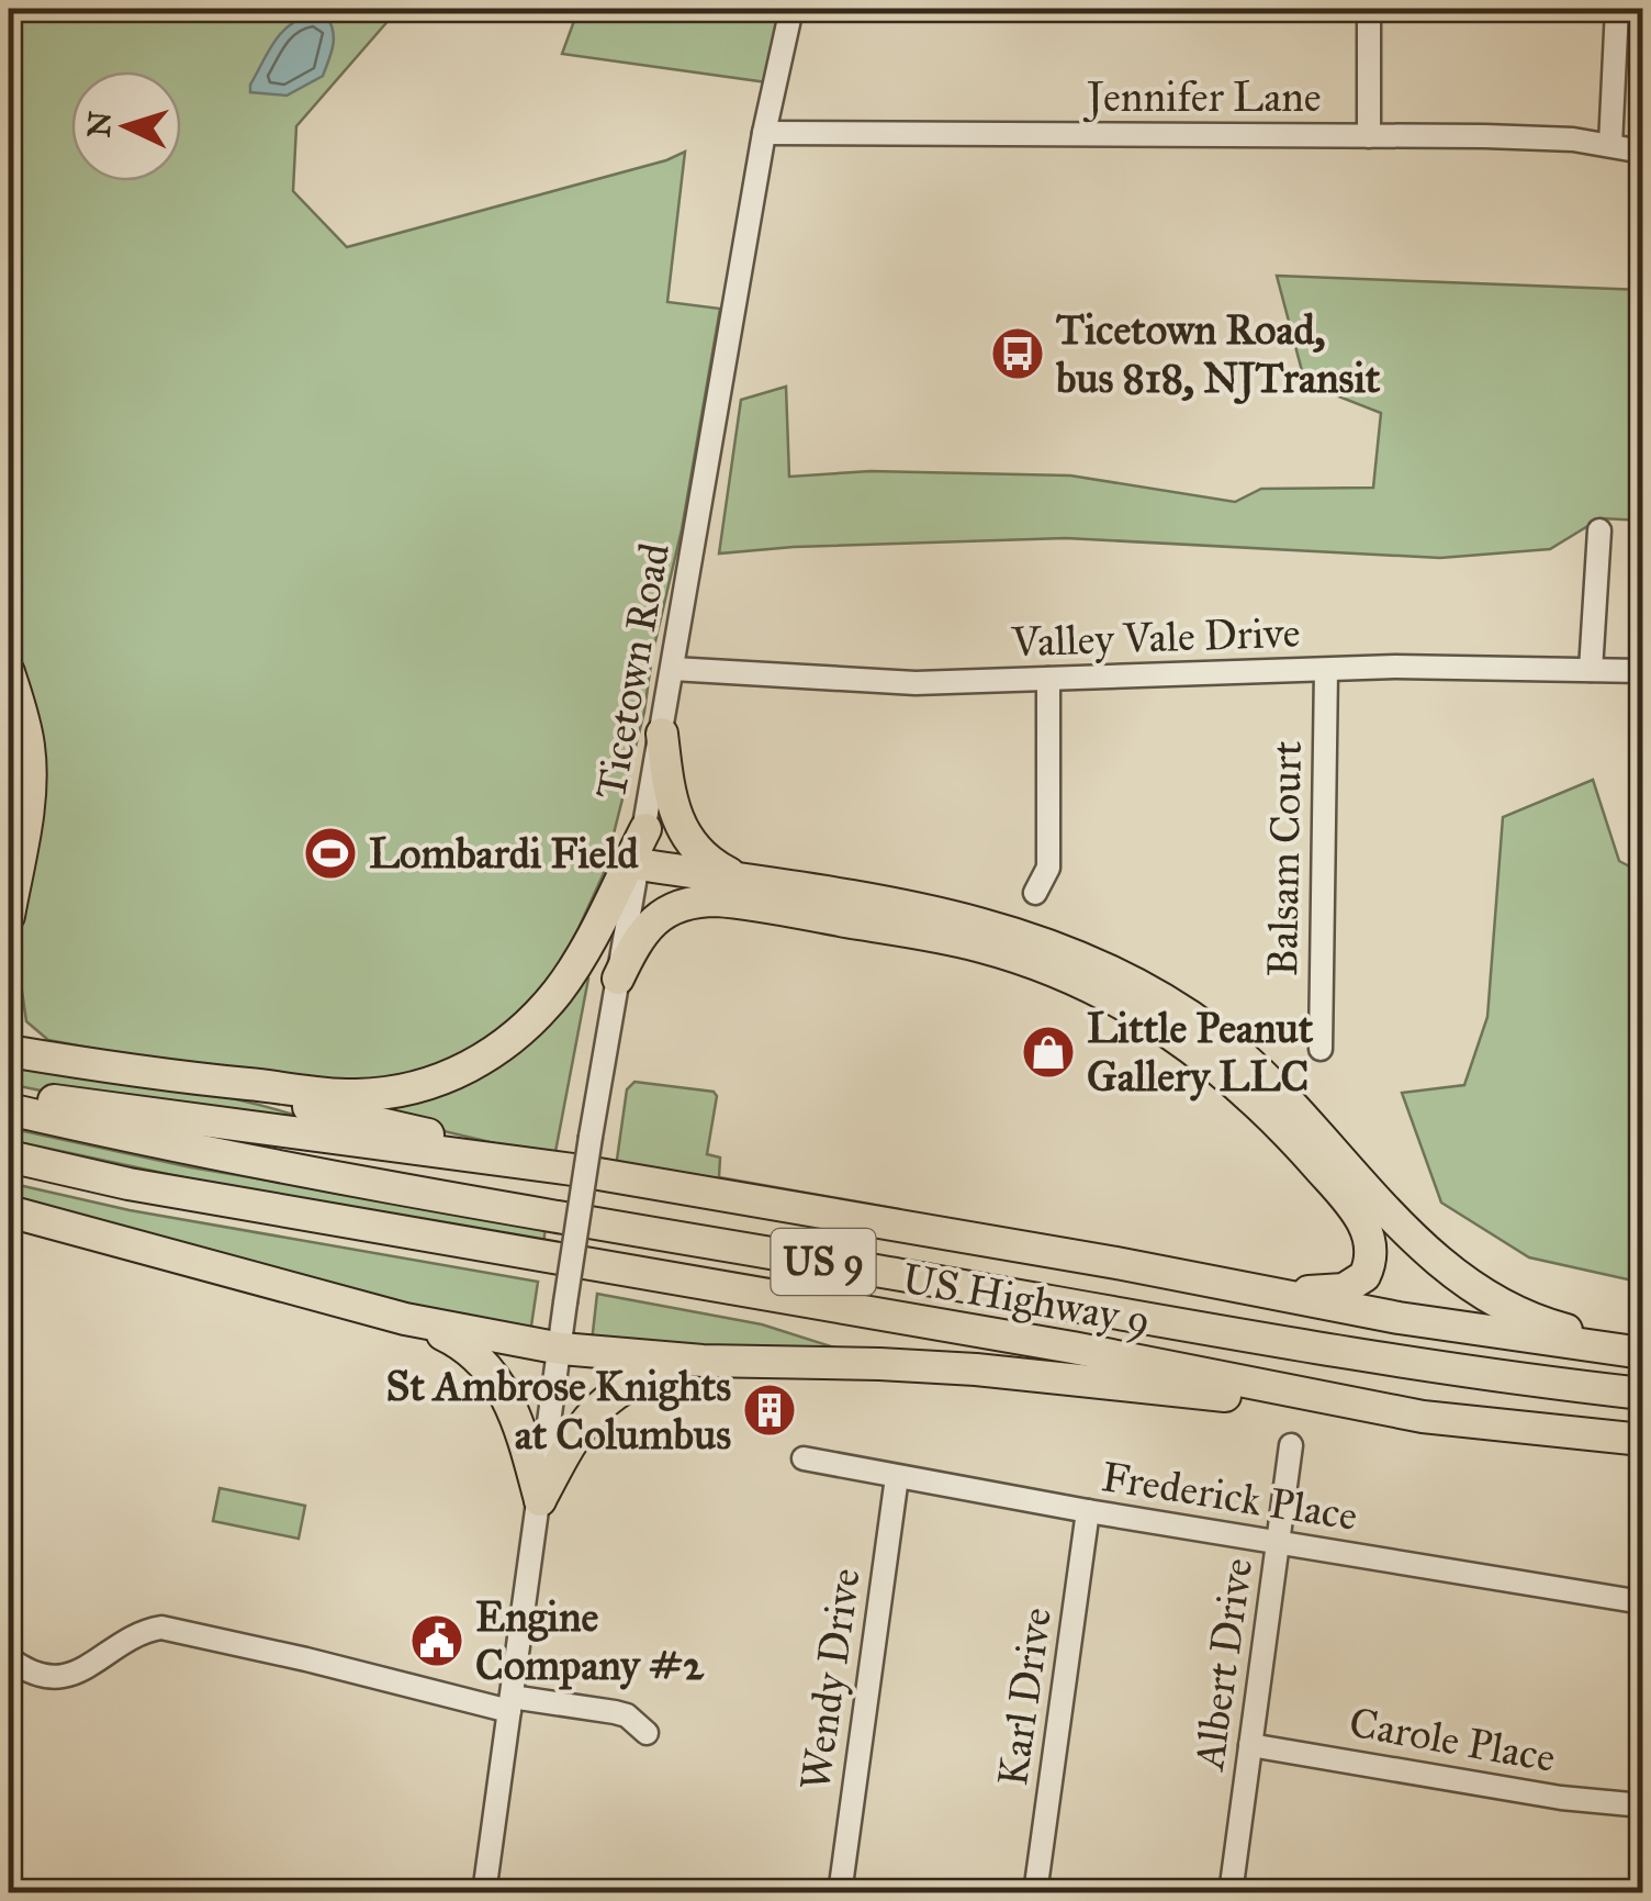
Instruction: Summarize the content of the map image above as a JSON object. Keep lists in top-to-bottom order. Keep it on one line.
{"streets":{"highway":["US 9","US Highway 9"],"street":["Jennifer Lane","Valley Vale Drive","Ticetown Road","Balsam Court","Frederick Place","Albert Drive","Wendy Drive","Karl Drive","Carole Place"]},"crossings":[["Jennifer Lane","Ticetown Road"],["Valley Vale Drive","Ticetown Road"],["Valley Vale Drive","Balsam Court"],["Frederick Place","Albert Drive"],["Frederick Place","Wendy Drive"],["Frederick Place","Karl Drive"],["Albert Drive","Carole Place"]],"places":{"bus stop":["Ticetown Road, bus 818, NJTransit"],"sports":["Lombardi Field"],"shop":["Little Peanut Gallery LLC"],"building":["St Ambrose Knights at Columbus"],"public building":["Engine Company #2"]},"north":"left"}
